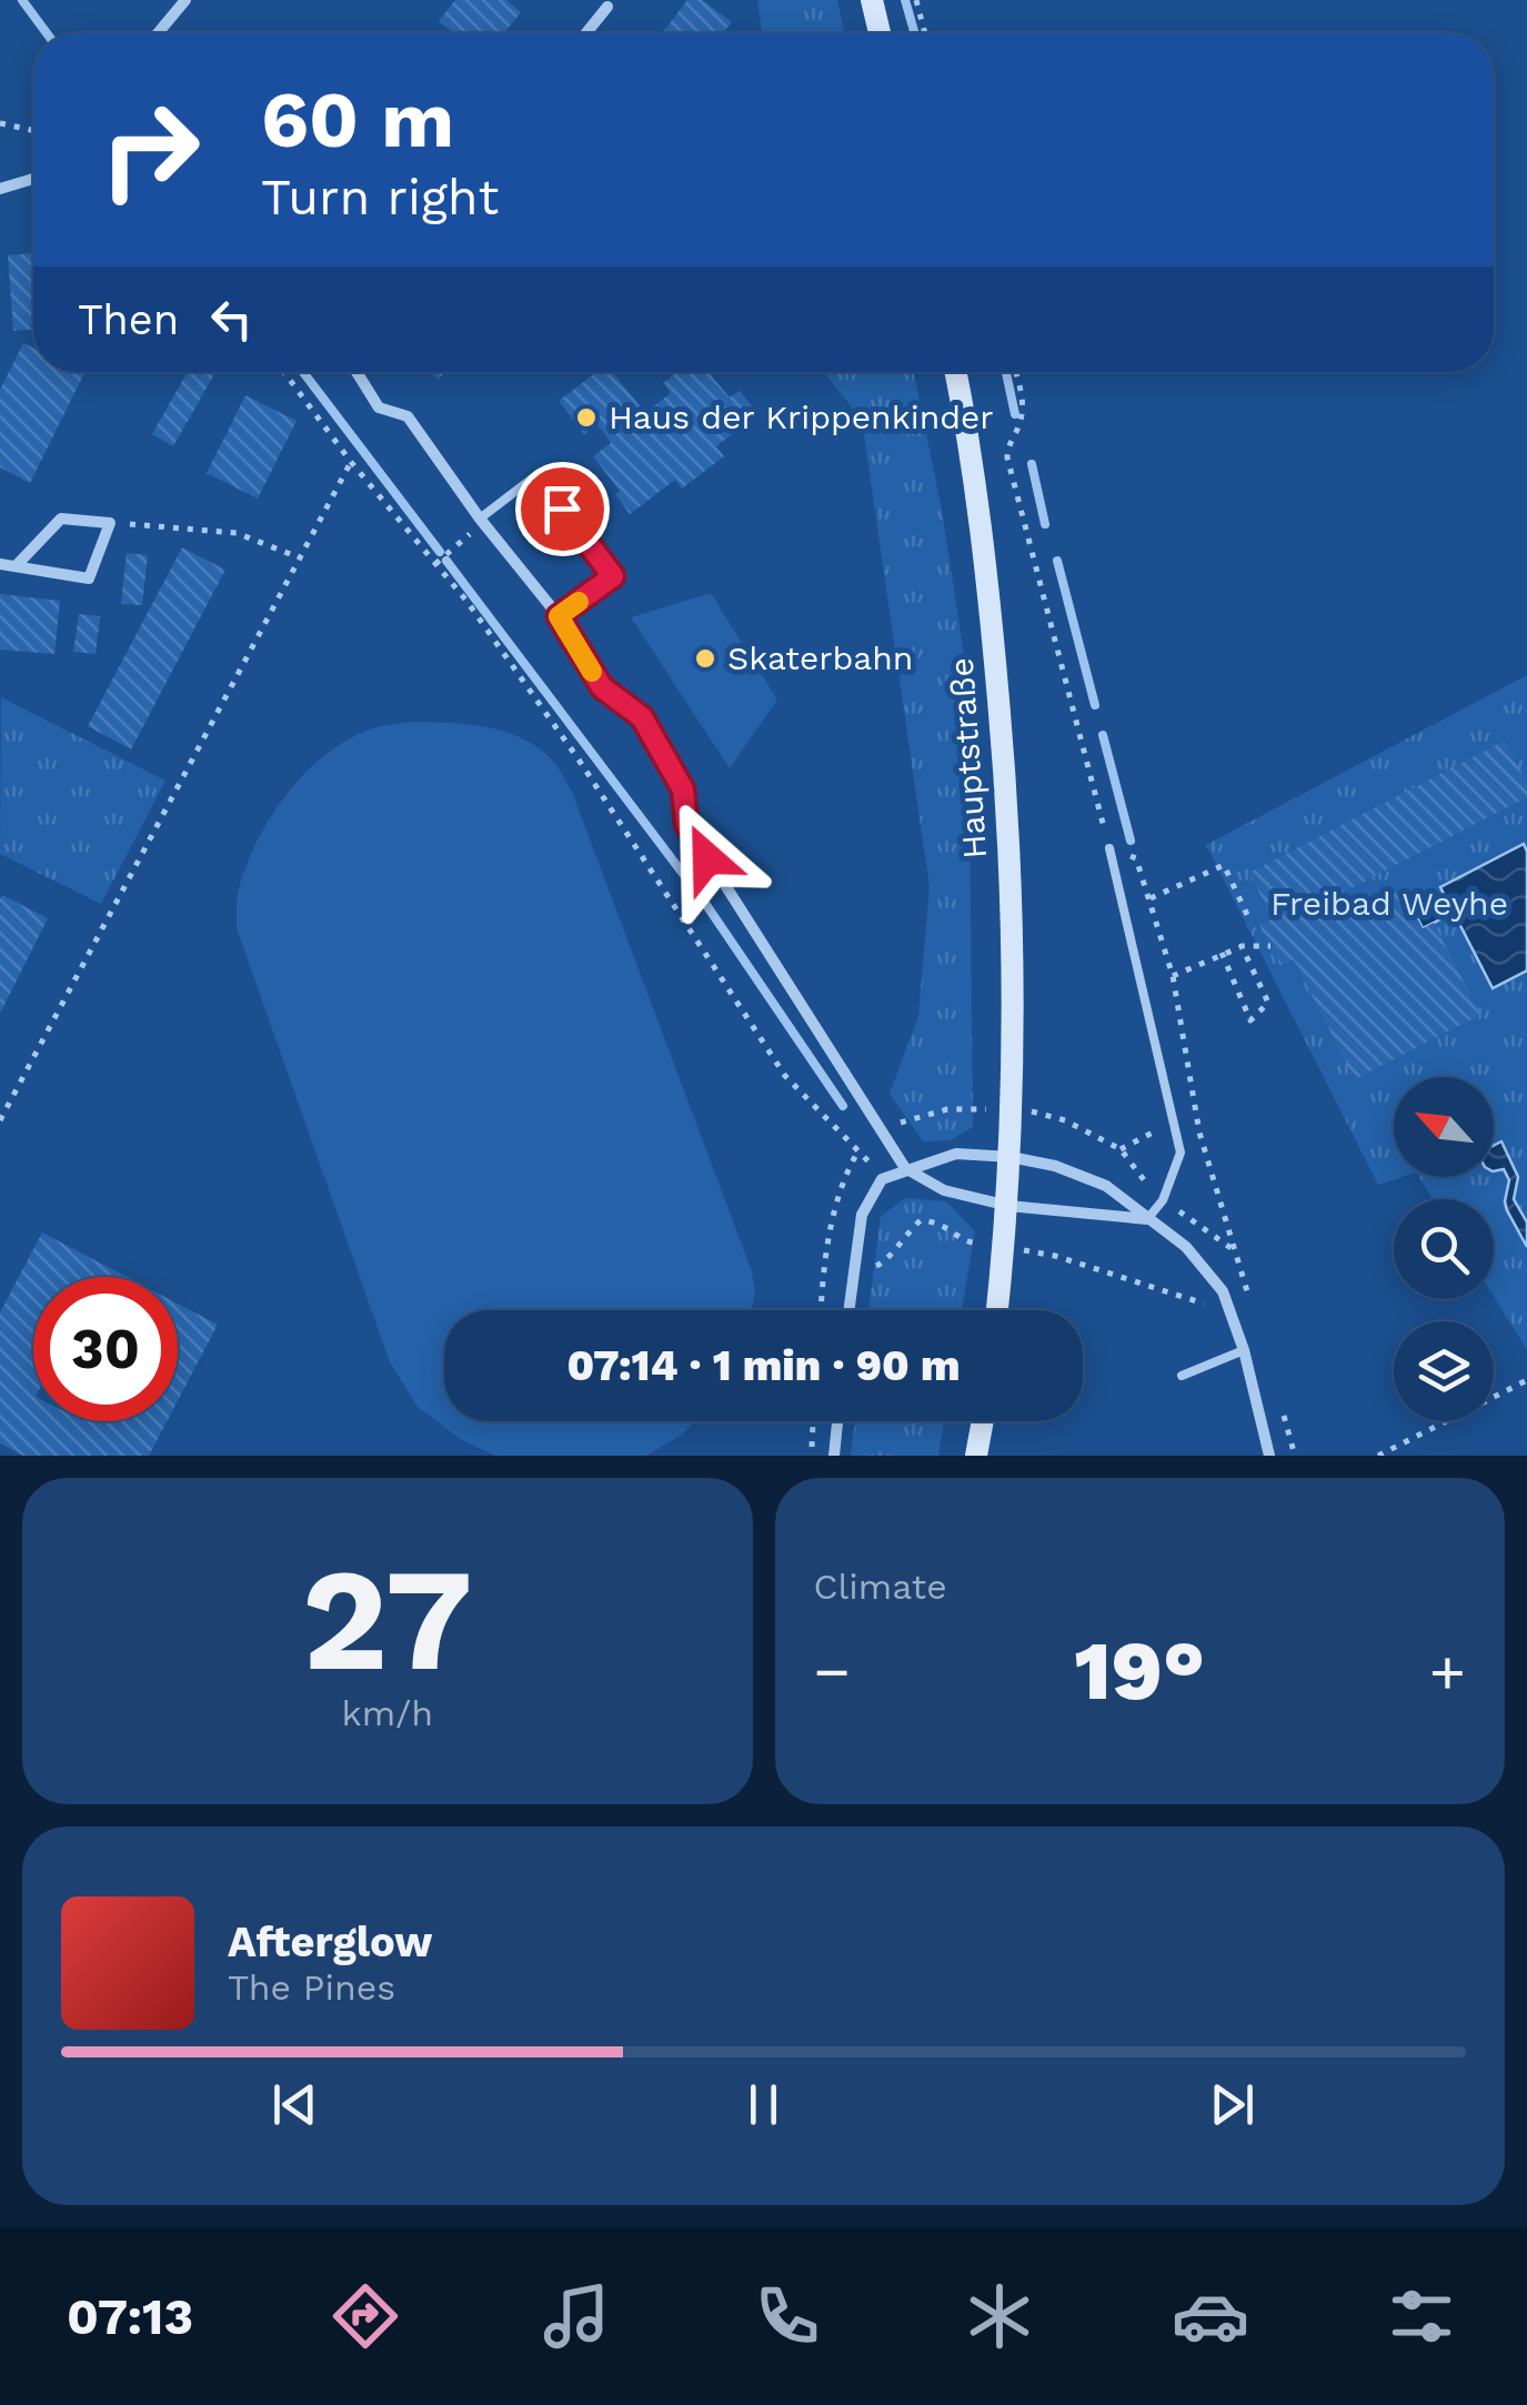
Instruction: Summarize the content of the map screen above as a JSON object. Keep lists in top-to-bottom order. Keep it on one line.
{"streets":{"main road":["Hauptstraße"]},"parks":["Freibad Weyhe"],"places":["Haus der Krippenkinder","Skaterbahn"],"north":"top left","page":{"turn":["60 m","Turn right"],"then":"Then","limit":"30","trip":"07:14 · 1 min · 90 m","tile":[["27","km/h"],"Climate"],"heat":["−","19°","+"],"song":["Afterglow","The Pines"],"tabs":"07:13"}}
